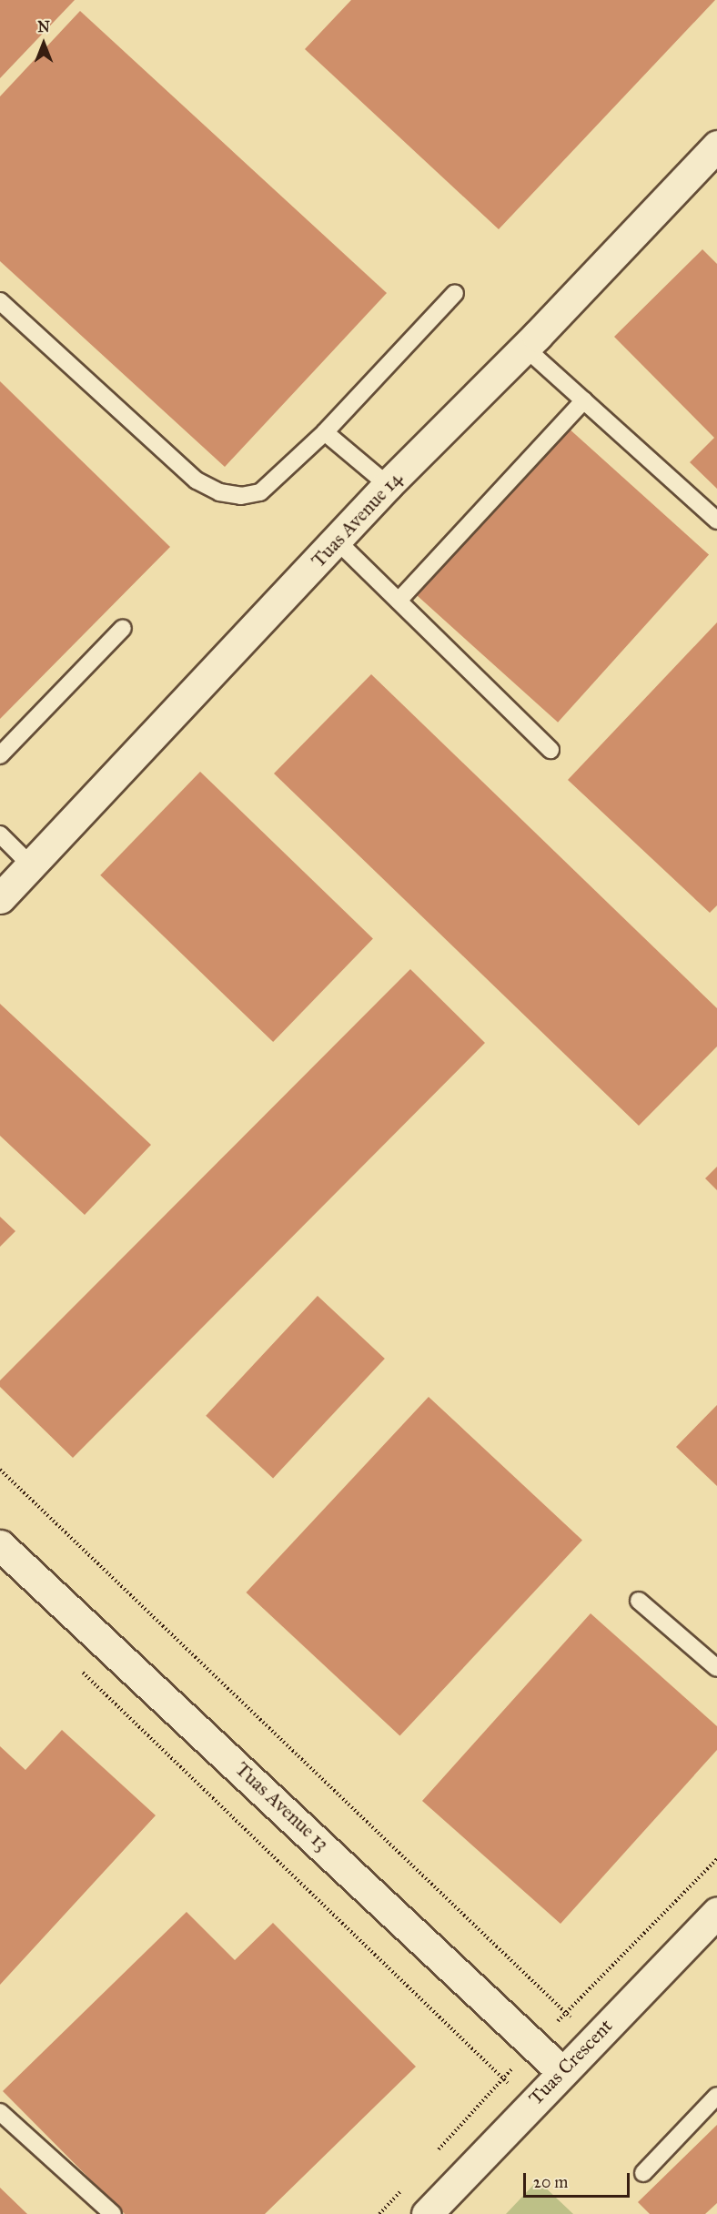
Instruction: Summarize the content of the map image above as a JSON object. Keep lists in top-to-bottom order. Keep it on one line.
{"streets":{"street":["Tuas Avenue 14","Tuas Avenue 13","Tuas Crescent"]},"crossings":[["Tuas Avenue 13","Tuas Crescent"]],"scale_bar":"20 m","north":"top"}
